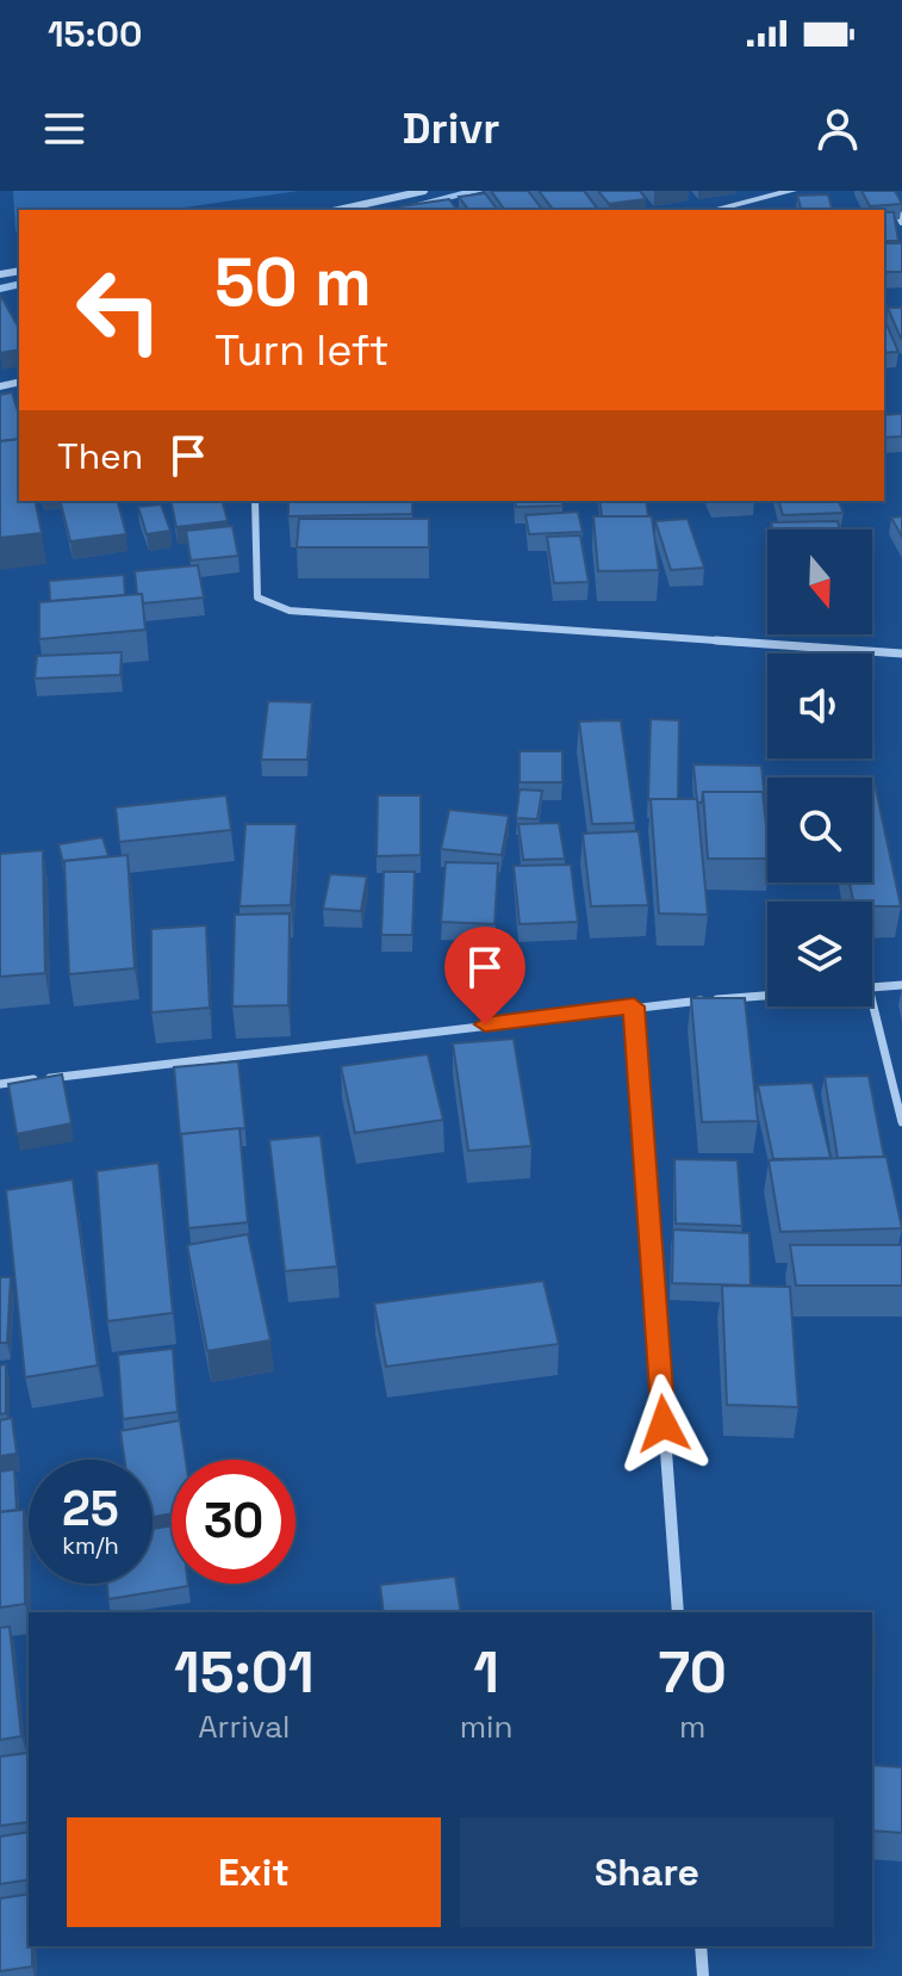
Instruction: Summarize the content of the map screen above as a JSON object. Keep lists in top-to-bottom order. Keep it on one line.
{"north":"bottom","page":{"status":"15:00","header":"Drivr","turn":["50 m","Turn left"],"then":"Then","speed":"25 km/h","limit":"30","eta":["15:01","Arrival","1","min","70","m"],"buttons":["Exit","Share"]}}
